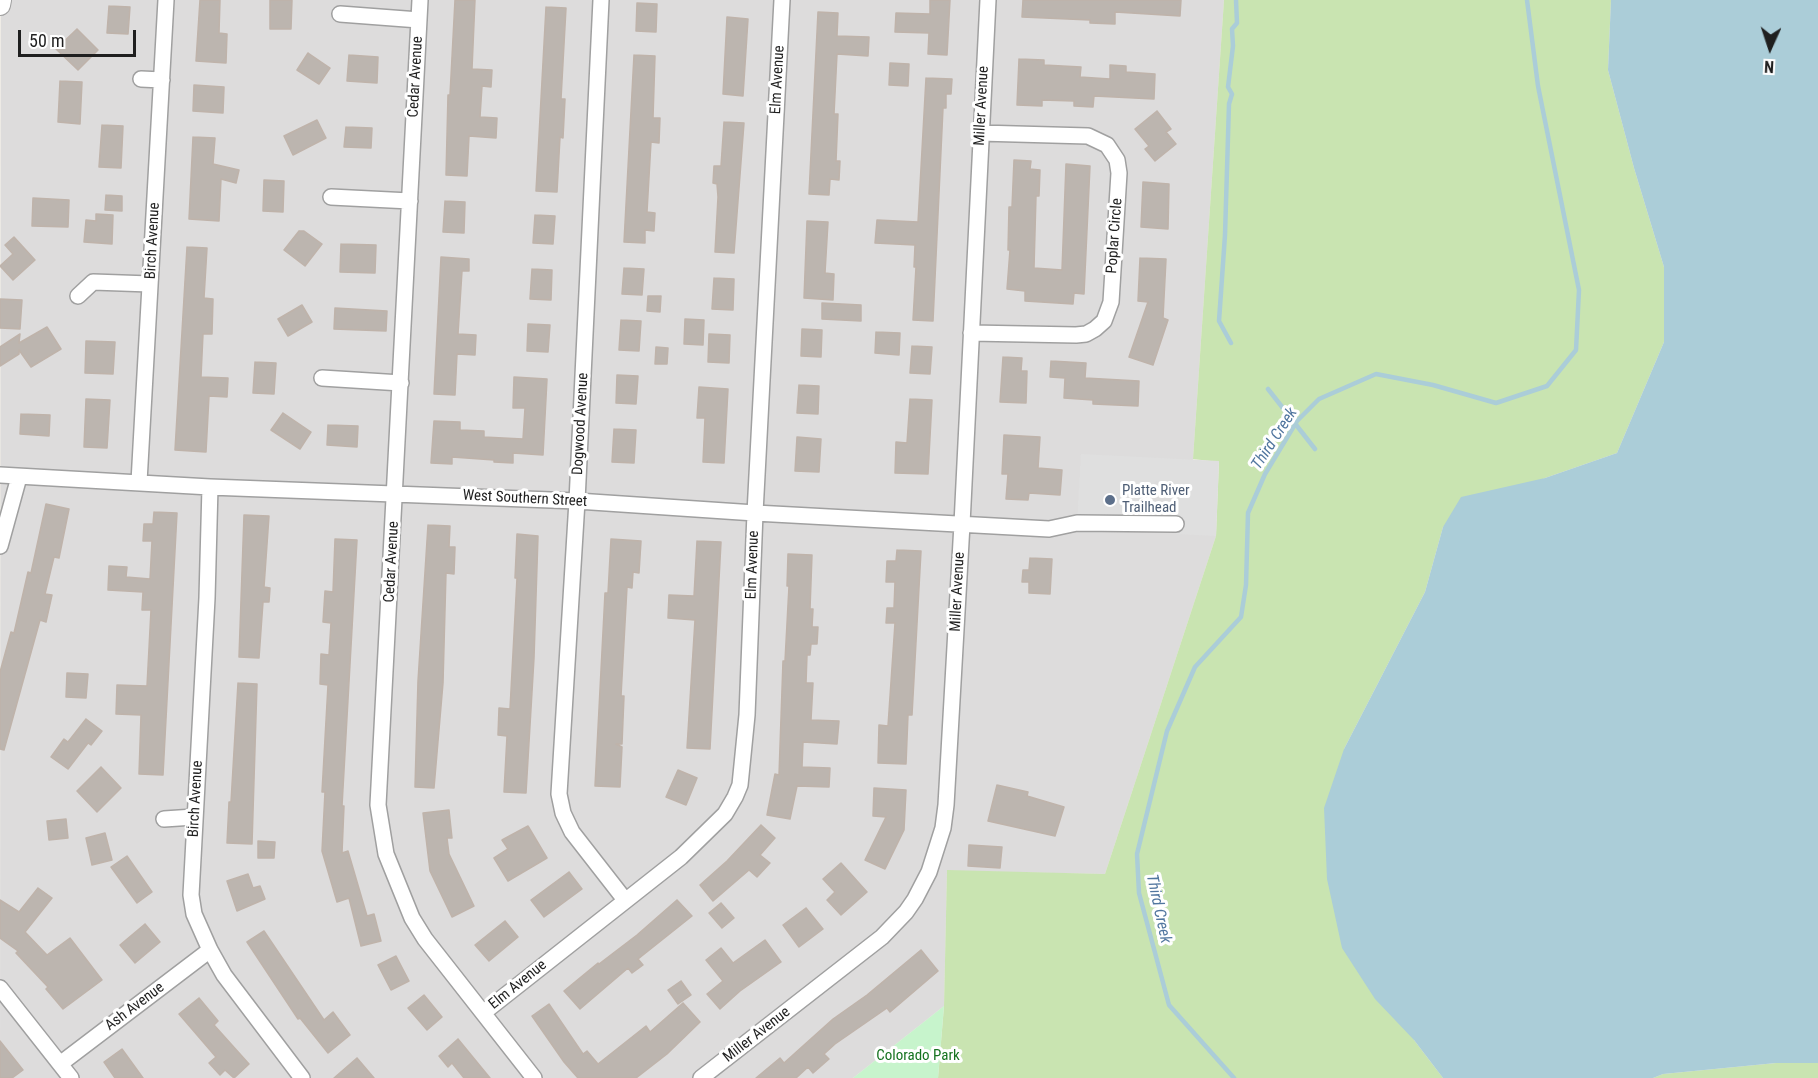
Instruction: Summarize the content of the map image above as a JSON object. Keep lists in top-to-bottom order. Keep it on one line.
{"streets":{"street":["Cedar Avenue","Elm Avenue","Miller Avenue","Poplar Circle","Birch Avenue","Dogwood Avenue","West Southern Street","Ash Avenue"]},"crossings":[["Cedar Avenue","Elm Avenue"],["Cedar Avenue","West Southern Street"],["Elm Avenue","Dogwood Avenue"],["Elm Avenue","West Southern Street"],["Miller Avenue","Poplar Circle"],["Miller Avenue","West Southern Street"],["Birch Avenue","West Southern Street"],["Birch Avenue","Ash Avenue"],["Dogwood Avenue","West Southern Street"]],"water":["Third Creek"],"parks":["Colorado Park"],"places":["Platte River Trailhead"],"scale_bar":"50 m","north":"bottom"}
